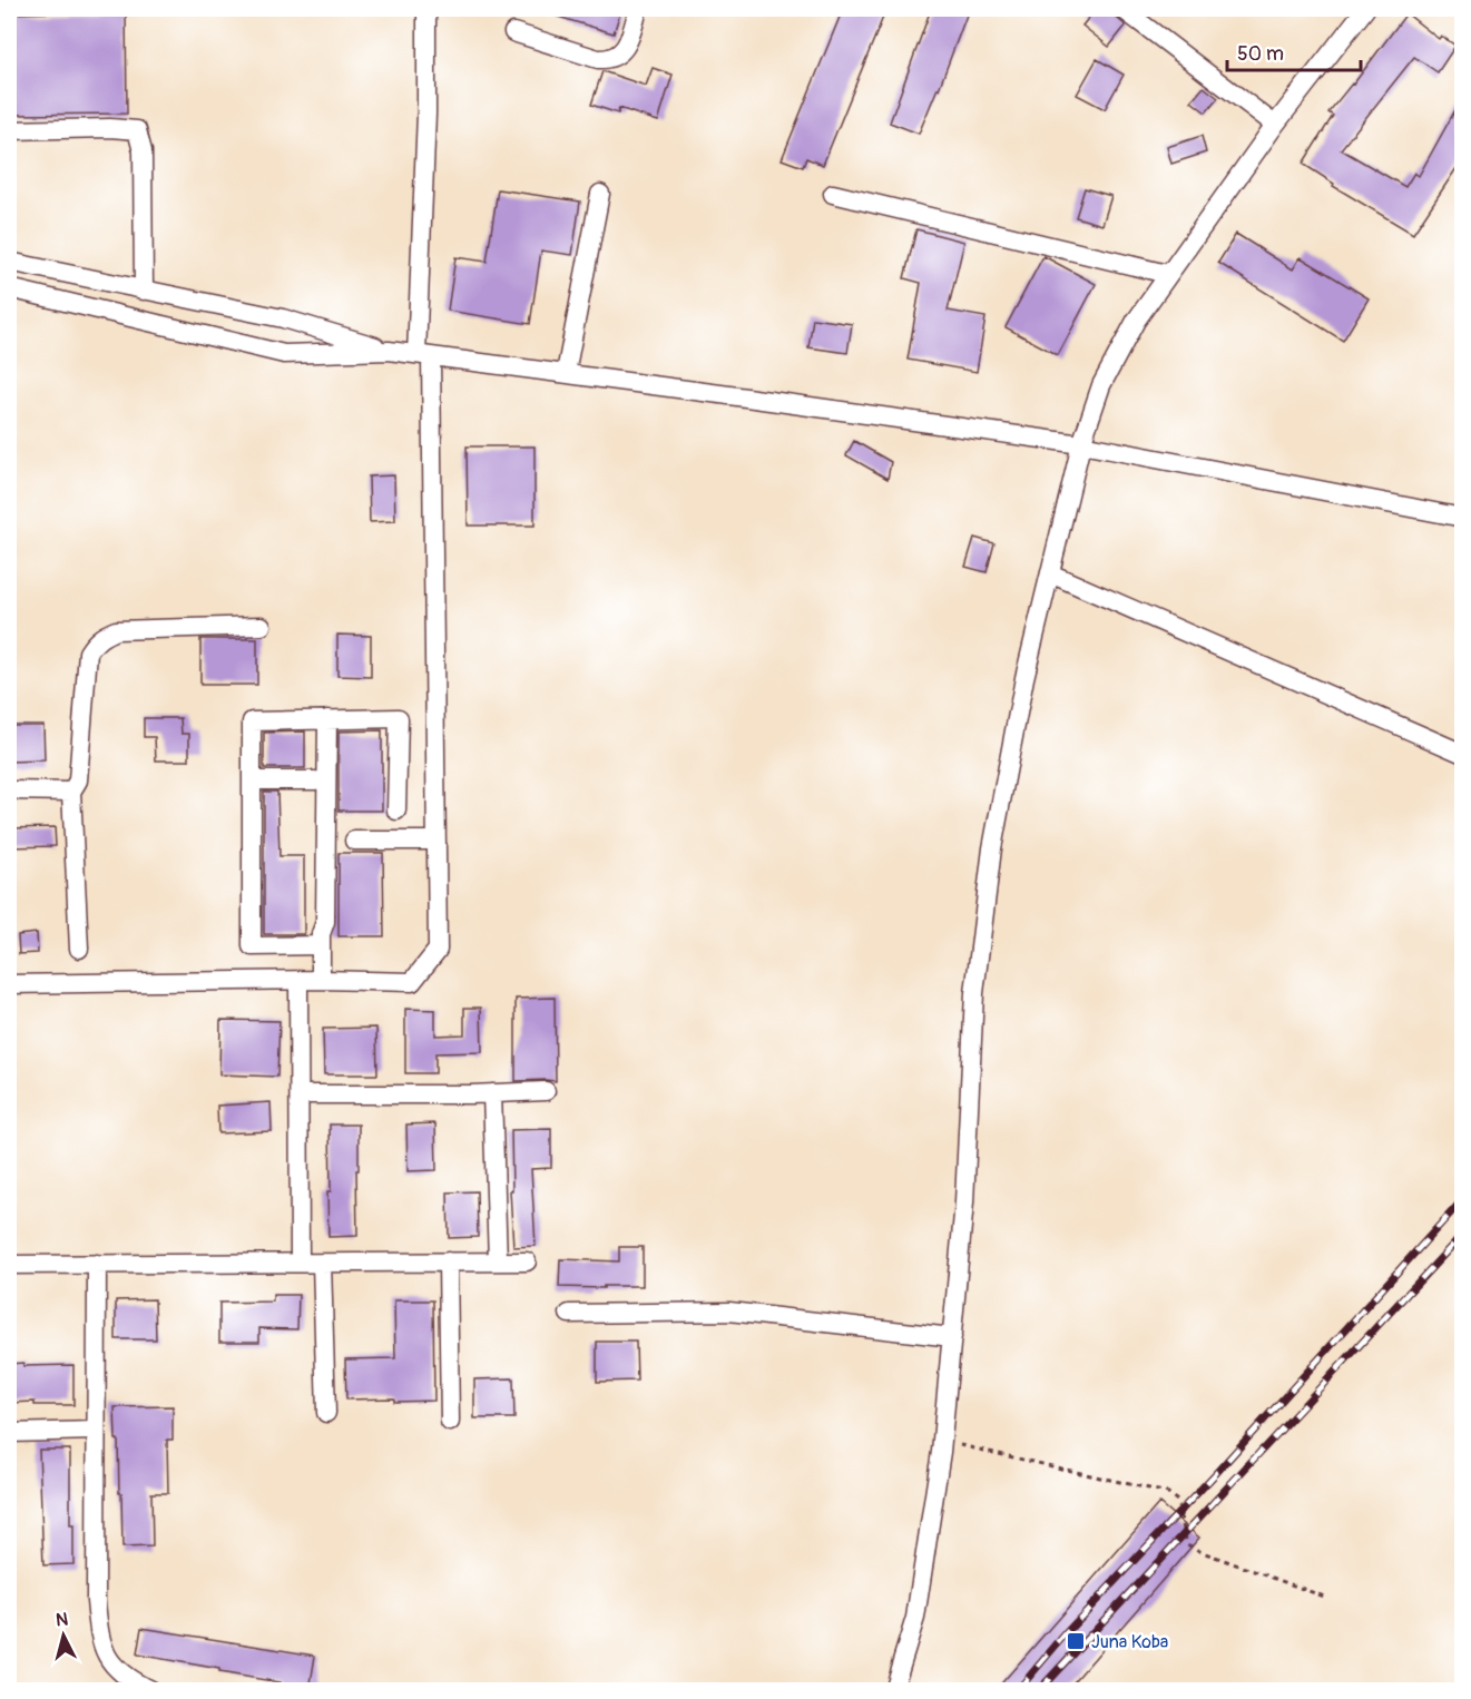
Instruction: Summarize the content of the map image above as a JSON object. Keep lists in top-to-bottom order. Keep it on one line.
{"places":{"transit":["Juna Koba"]},"scale_bar":"50 m","north":"top"}
